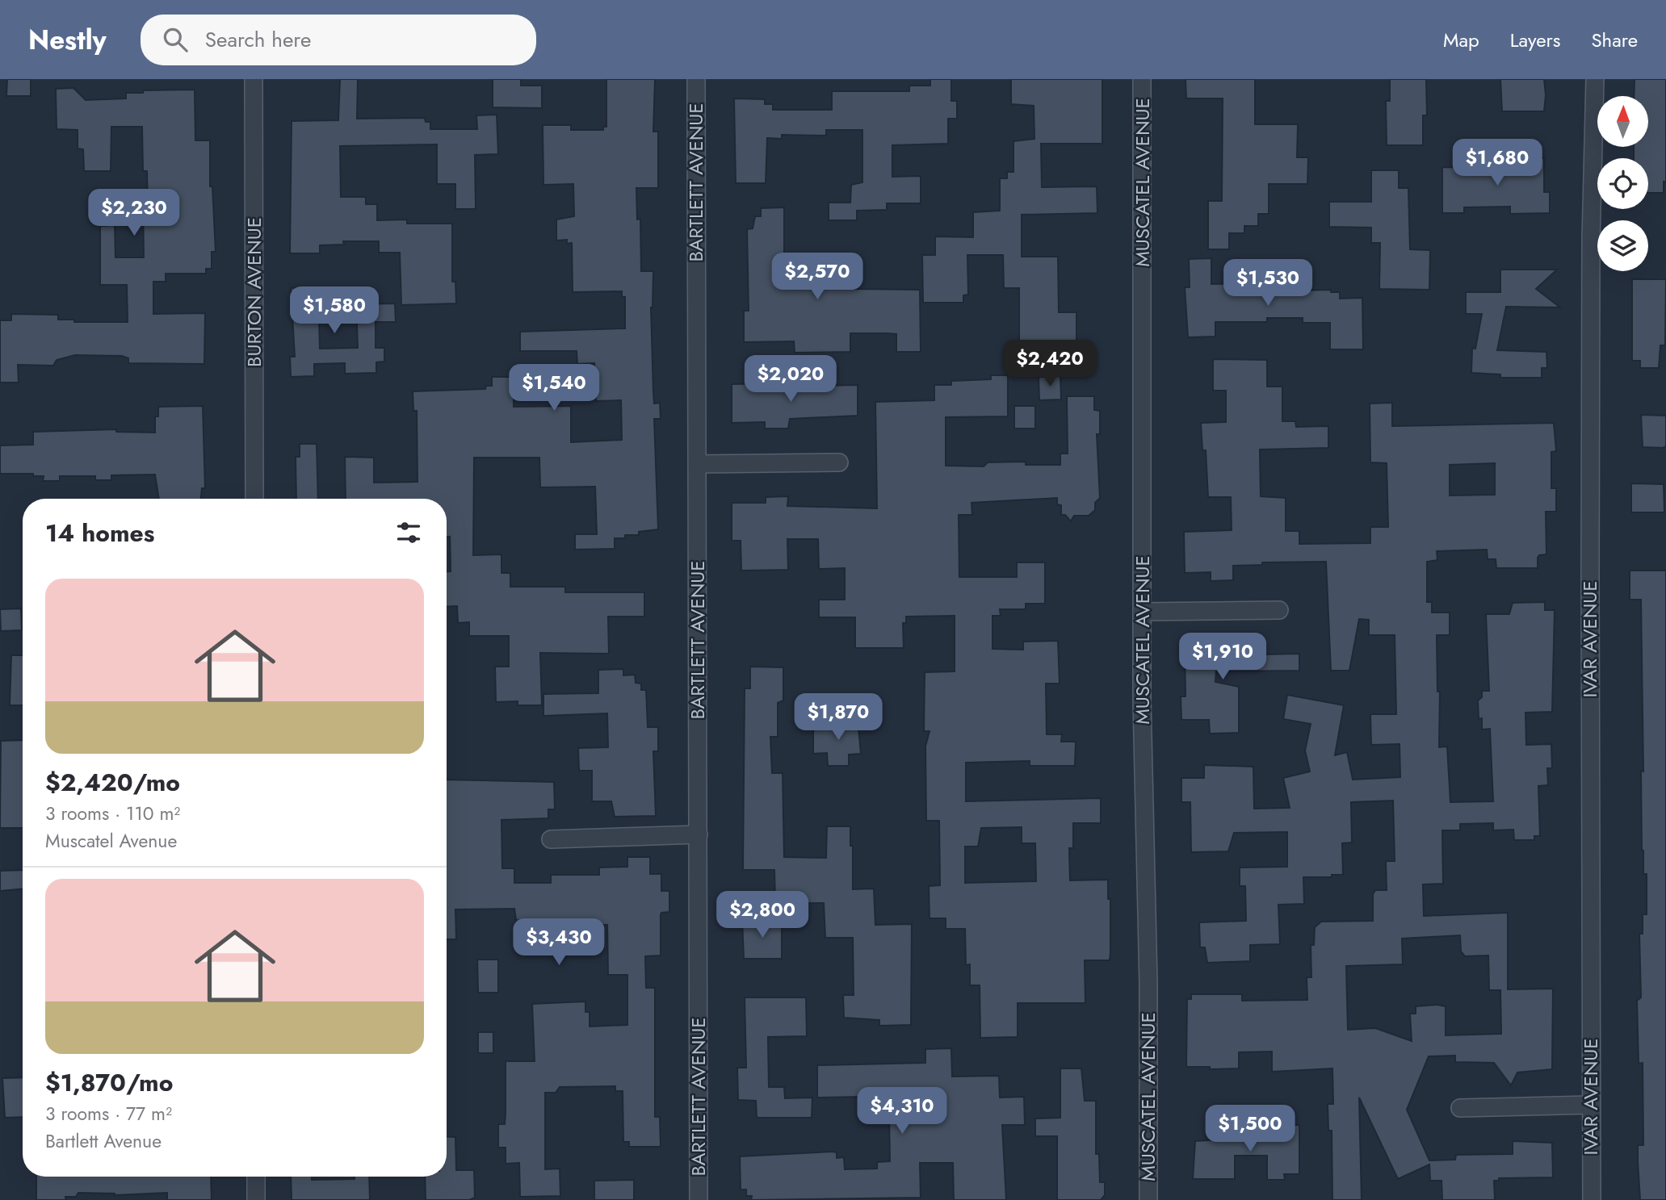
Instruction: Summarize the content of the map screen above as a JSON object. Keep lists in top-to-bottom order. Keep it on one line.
{"streets":{"street":["BARTLETT AVENUE","MUSCATEL AVENUE","BURTON AVENUE","IVAR AVENUE"]},"north":"top","page":{"header":"Nestly","search":"Search here","nav":["Map","Layers","Share"],"price":["$1,680","$2,230","$2,570","$1,530","$1,580","$2,420","$2,020","$1,540","$1,910","$1,870","$2,800","$3,430","$4,310","$1,500"],"heading":"14 homes","list":[{"name":"$2,420/mo","note":"3 rooms · 110 m² · Muscatel Avenue"},{"name":"$1,870/mo","note":"3 rooms · 77 m² · Bartlett Avenue"}]}}
